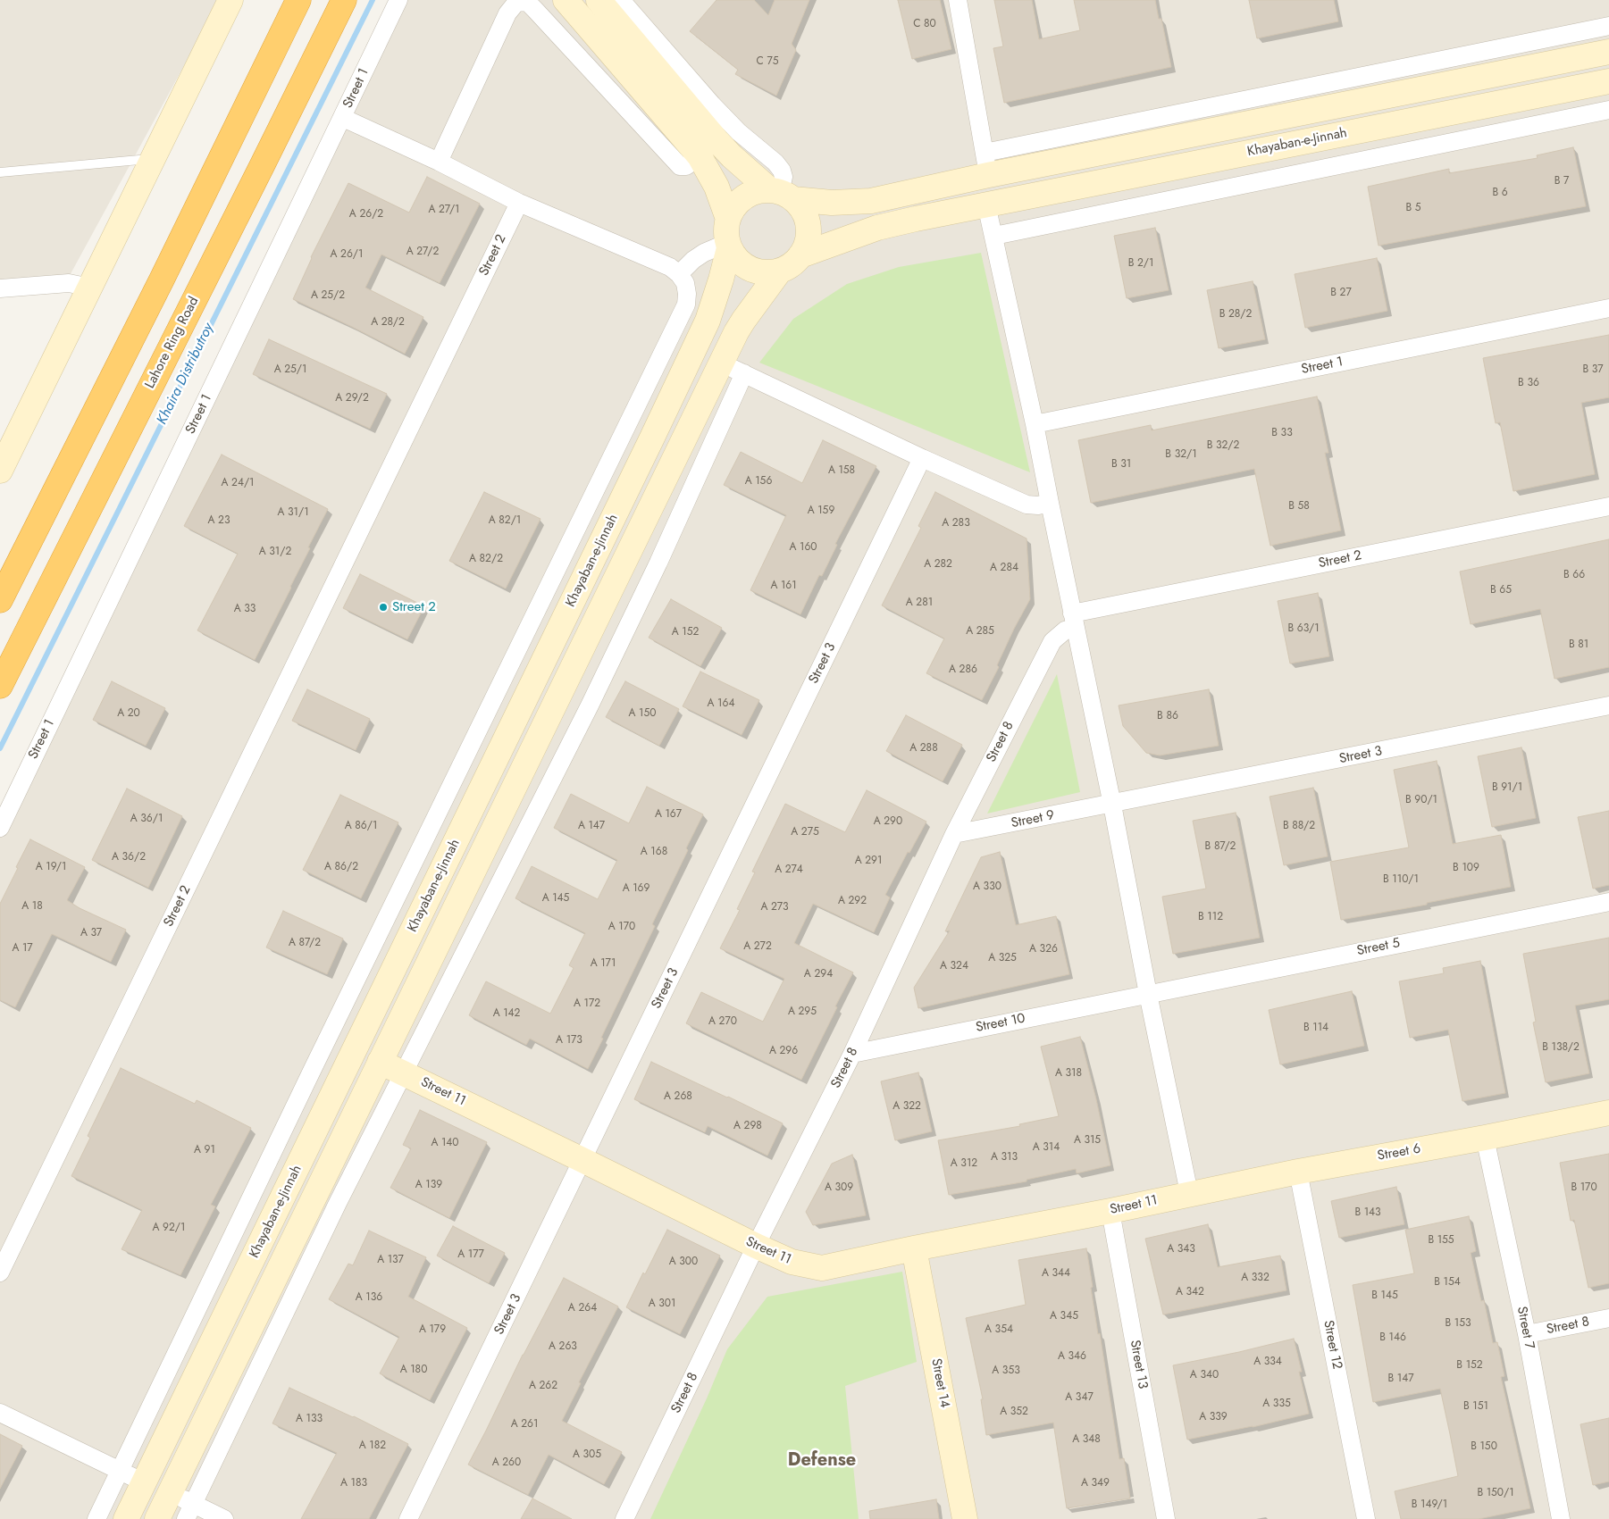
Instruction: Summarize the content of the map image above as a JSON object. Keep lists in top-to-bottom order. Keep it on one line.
{"streets":{"highway":["Lahore Ring Road"],"main road":["Khayaban-e-Jinnah","Street 11","Street 6","Street 14"],"street":["Street 1","Street 2","Street 3","Street 8","Street 9","Street 5","Street 10","Street 7","Street 12","Street 13"]},"crossings":[["Khayaban-e-Jinnah","Street 11"],["Street 2","Street 8"],["Street 3","Street 9"],["Street 3","Street 11"],["Street 8","Street 9"],["Street 8","Street 10"],["Street 8","Street 11"],["Street 8","Street 7"],["Street 5","Street 10"],["Street 11","Street 6"],["Street 11","Street 13"],["Street 11","Street 14"],["Street 6","Street 7"],["Street 6","Street 12"]],"districts":["Defense"],"water":["Khaira Distributroy"],"places":["Street 2"],"house_numbers":["C 80","C 75","B 7","B 6","B 5","A 27/1","A 26/2","A 27/2","A 26/1","B 2/1","B 27","A 25/2","B 28/2","A 28/2","A 25/1","B 37","B 36","A 29/2","B 33","B 32/2","B 32/1","B 31","A 158","A 156","A 24/1","B 58","A 159","A 31/1","A 23","A 82/1","A 283","A 160","A 31/2","A 82/2","A 282","A 284","B 66","A 161","B 65","A 281","A 33","B 63/1","A 285","A 152","B 81","A 286","A 164","A 20","A 150","B 86","A 288","B 91/1","B 90/1","A 167","A 36/1","A 290","A 86/1","A 147","B 88/2","A 275","B 87/2","A 168","A 36/2","A 291","A 19/1","A 86/2","B 109","A 274","B 110/1","A 330","A 169","A 145","A 292","A 18","A 273","B 112","A 170","A 37","A 87/2","A 272","A 17","A 326","A 325","A 171","A 324","A 294","A 172","A 295","A 142","A 270","B 114","A 173","B 138/2","A 296","A 318","A 268","A 322","A 298","A 315","A 140","A 314","A 91","A 313","A 312","A 139","A 309","B 170","B 143","A 92/1","B 155","A 343","A 177","A 137","A 300","A 344","A 332","B 154","A 342","B 145","A 136","A 301","A 264","A 345","B 153","A 179","A 354","B 146","A 263","A 346","A 334","B 152","A 180","A 353","A 340","B 147","A 262","A 347","A 335","B 151","A 352","A 339","A 133","A 261","A 348","A 182","B 150","A 305","A 260","A 183","A 349","B 150/1","B 149/1"]}
